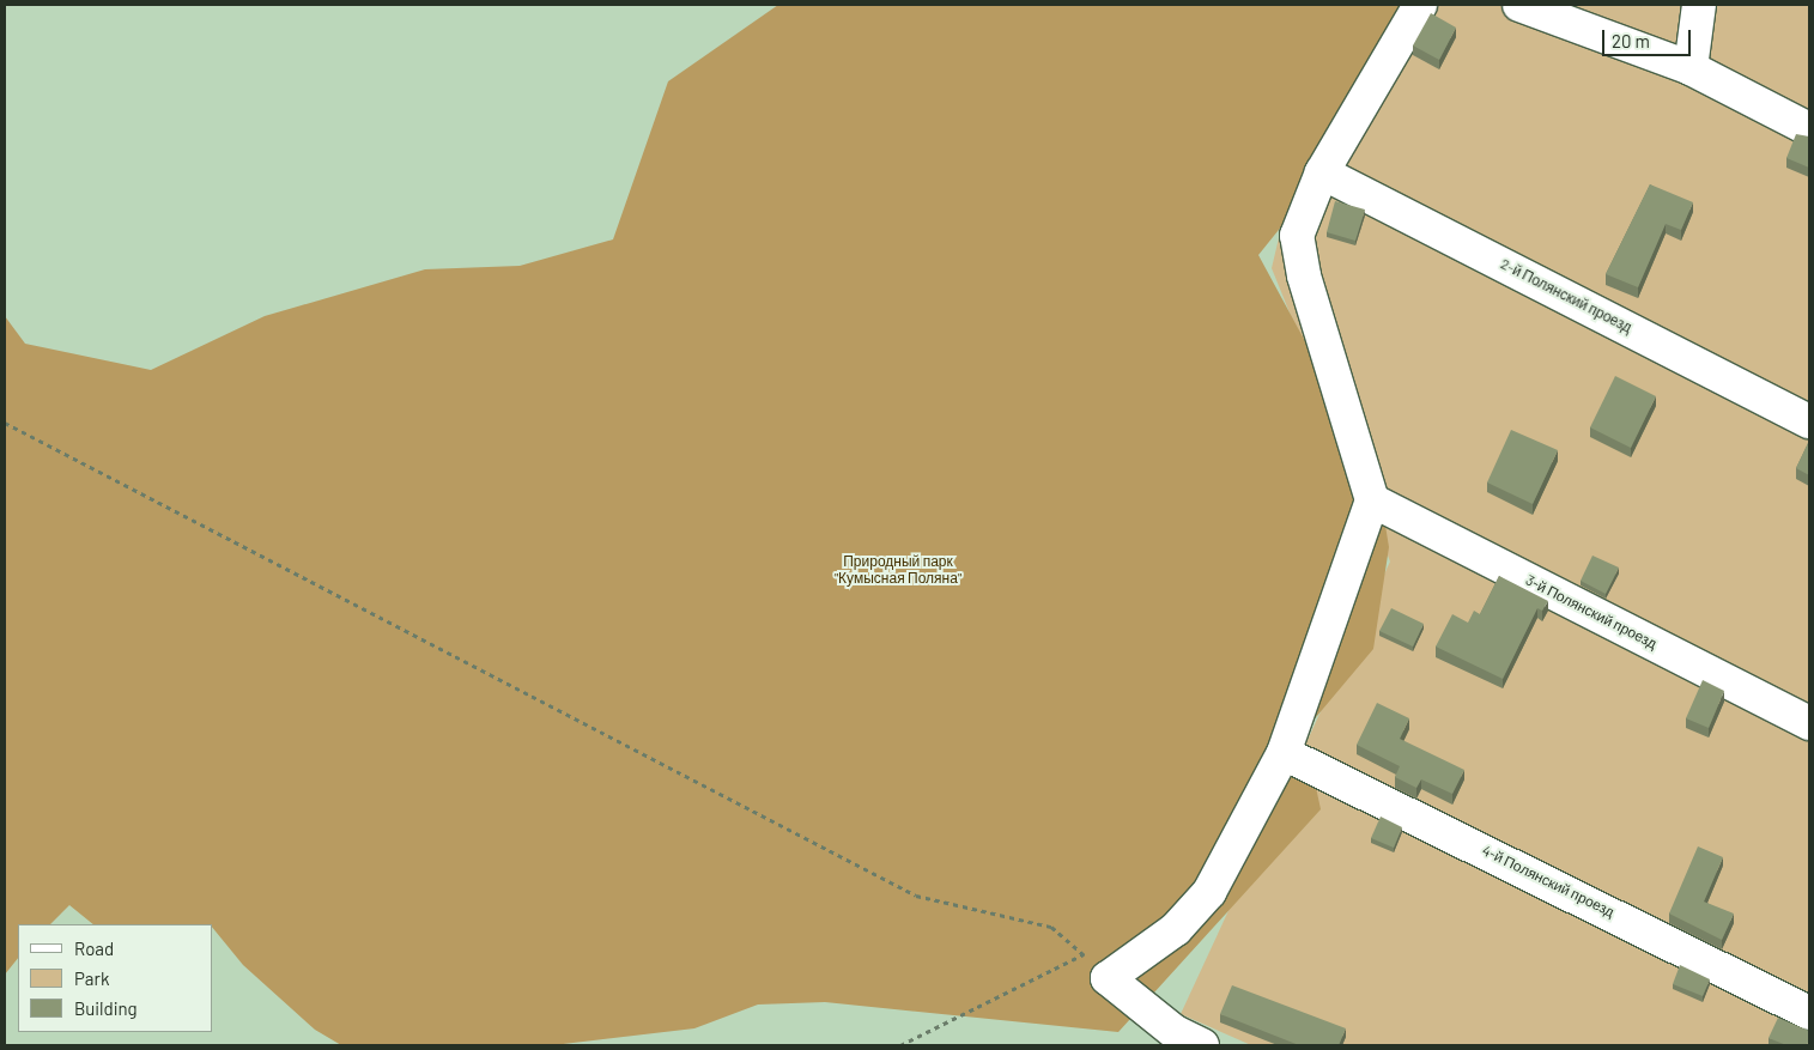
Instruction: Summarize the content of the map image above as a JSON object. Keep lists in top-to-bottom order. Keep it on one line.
{"streets":{"lane":["2-й Полянский проезд","3-й Полянский проезд","4-й Полянский проезд"]},"parks":["Природный парк \"Кумысная Поляна\""],"legend":["Road","Park","Building"],"scale_bar":"20 m"}
